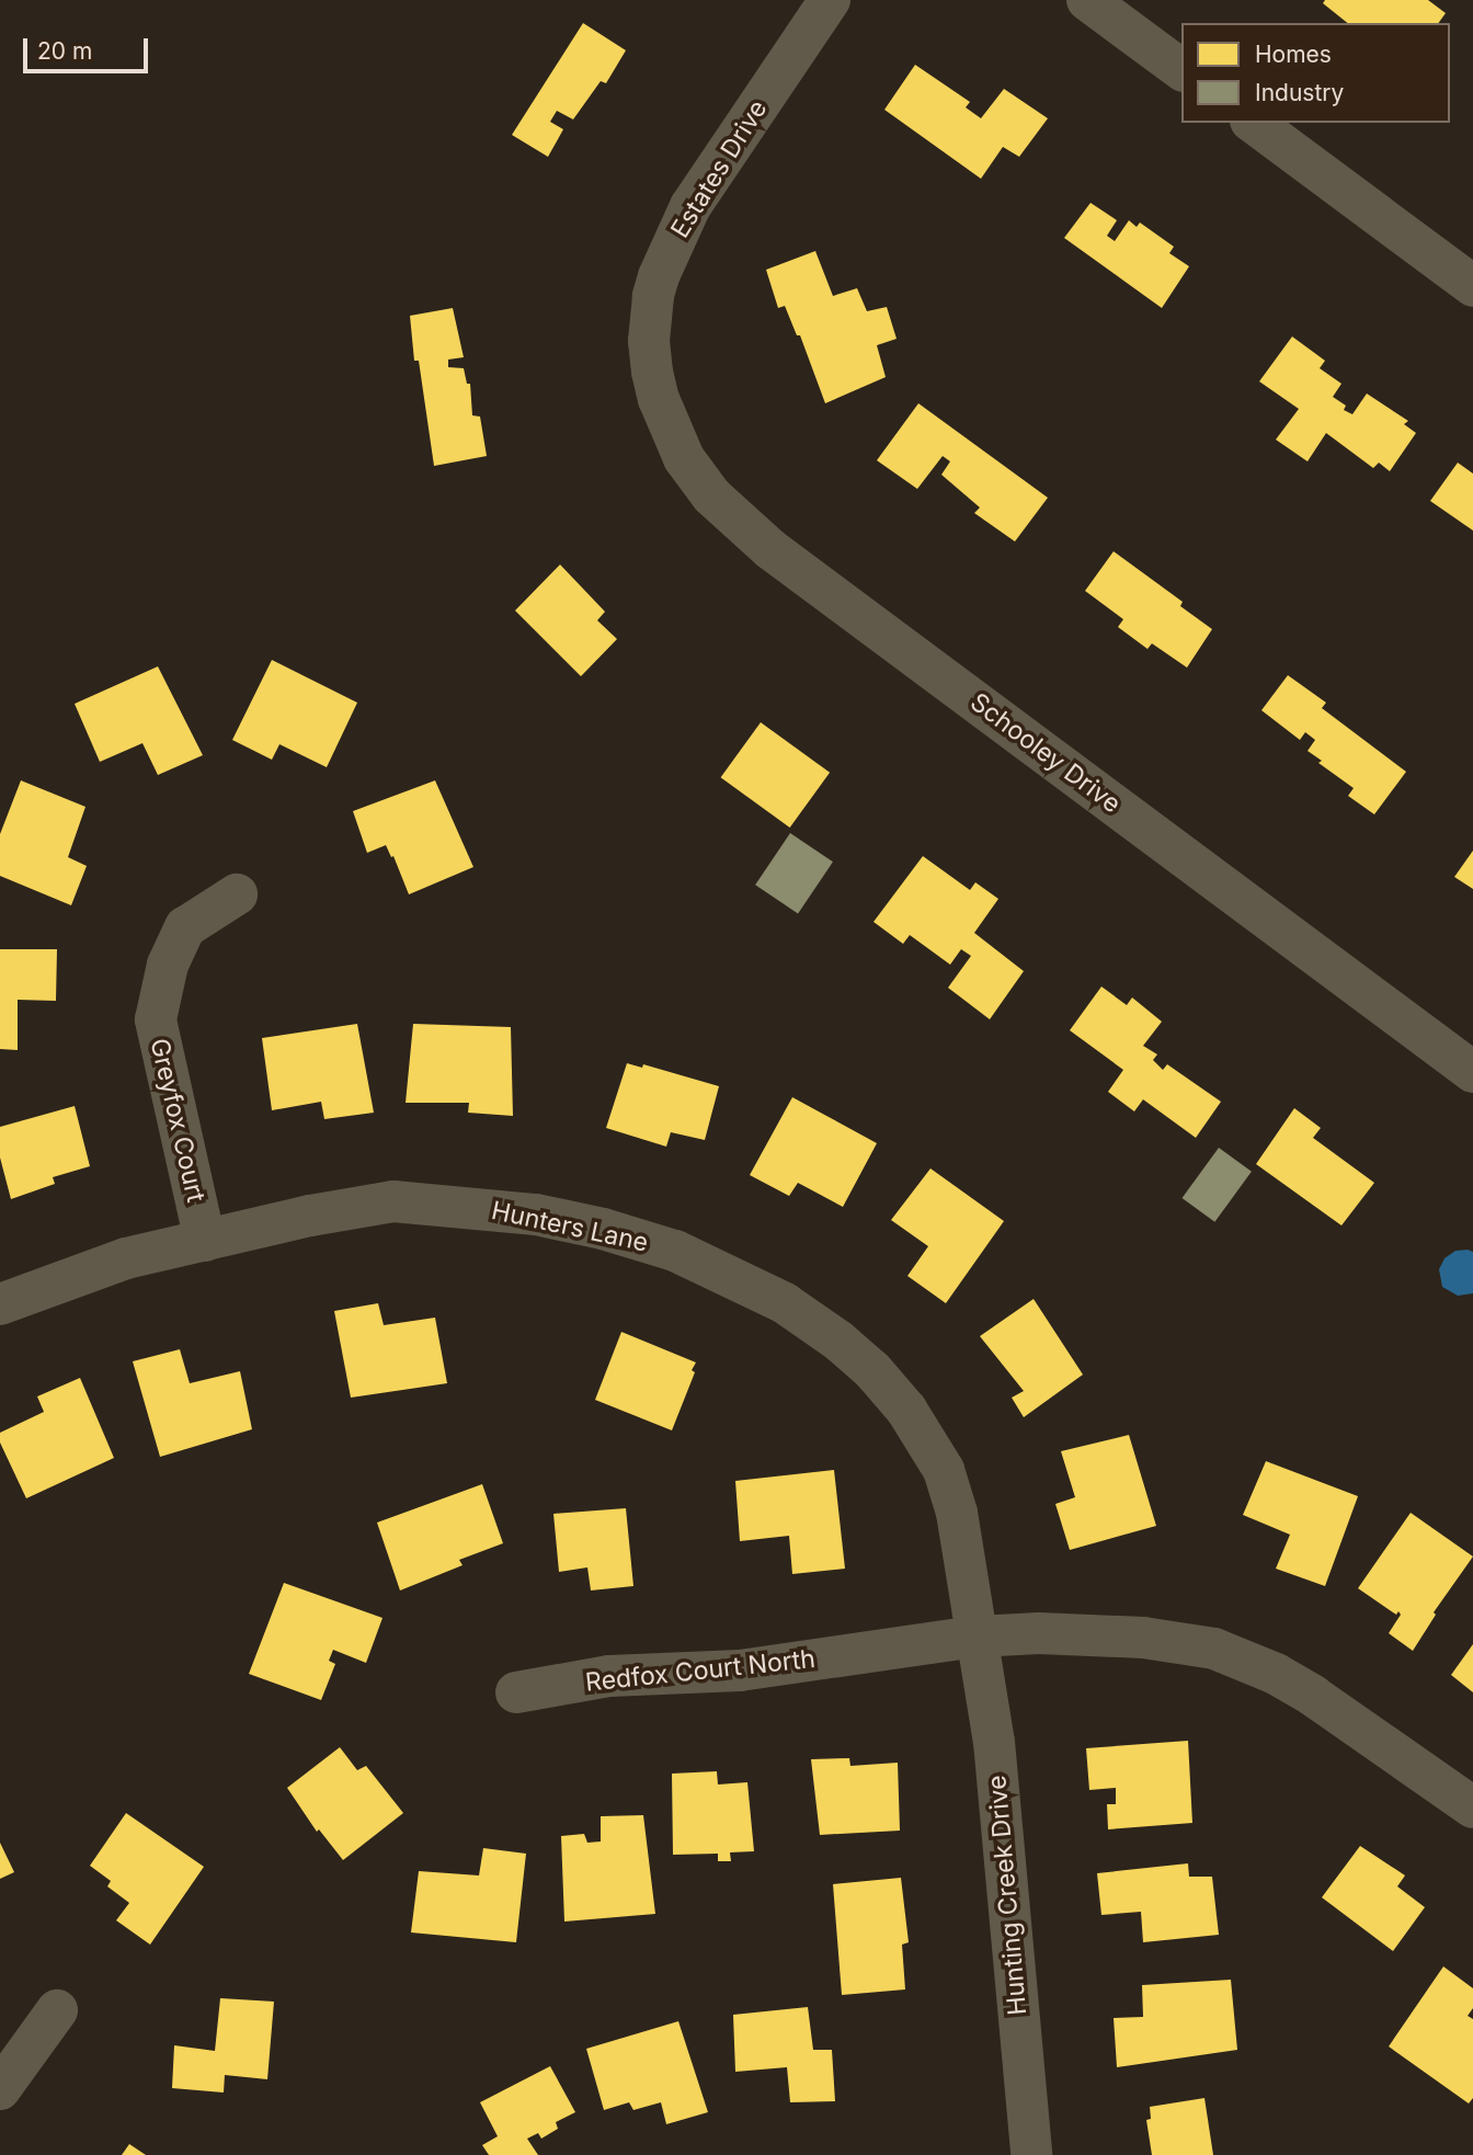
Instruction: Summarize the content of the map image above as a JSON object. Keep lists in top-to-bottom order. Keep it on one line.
{"streets":{"street":["Estates Drive","Schooley Drive","Greyfox Court","Hunters Lane","Redfox Court North","Hunting Creek Drive"]},"crossings":[["Estates Drive","Schooley Drive"],["Greyfox Court","Hunters Lane"],["Hunters Lane","Redfox Court North"],["Hunters Lane","Hunting Creek Drive"],["Redfox Court North","Hunting Creek Drive"]],"legend":["Homes","Industry"],"scale_bar":"20 m"}
